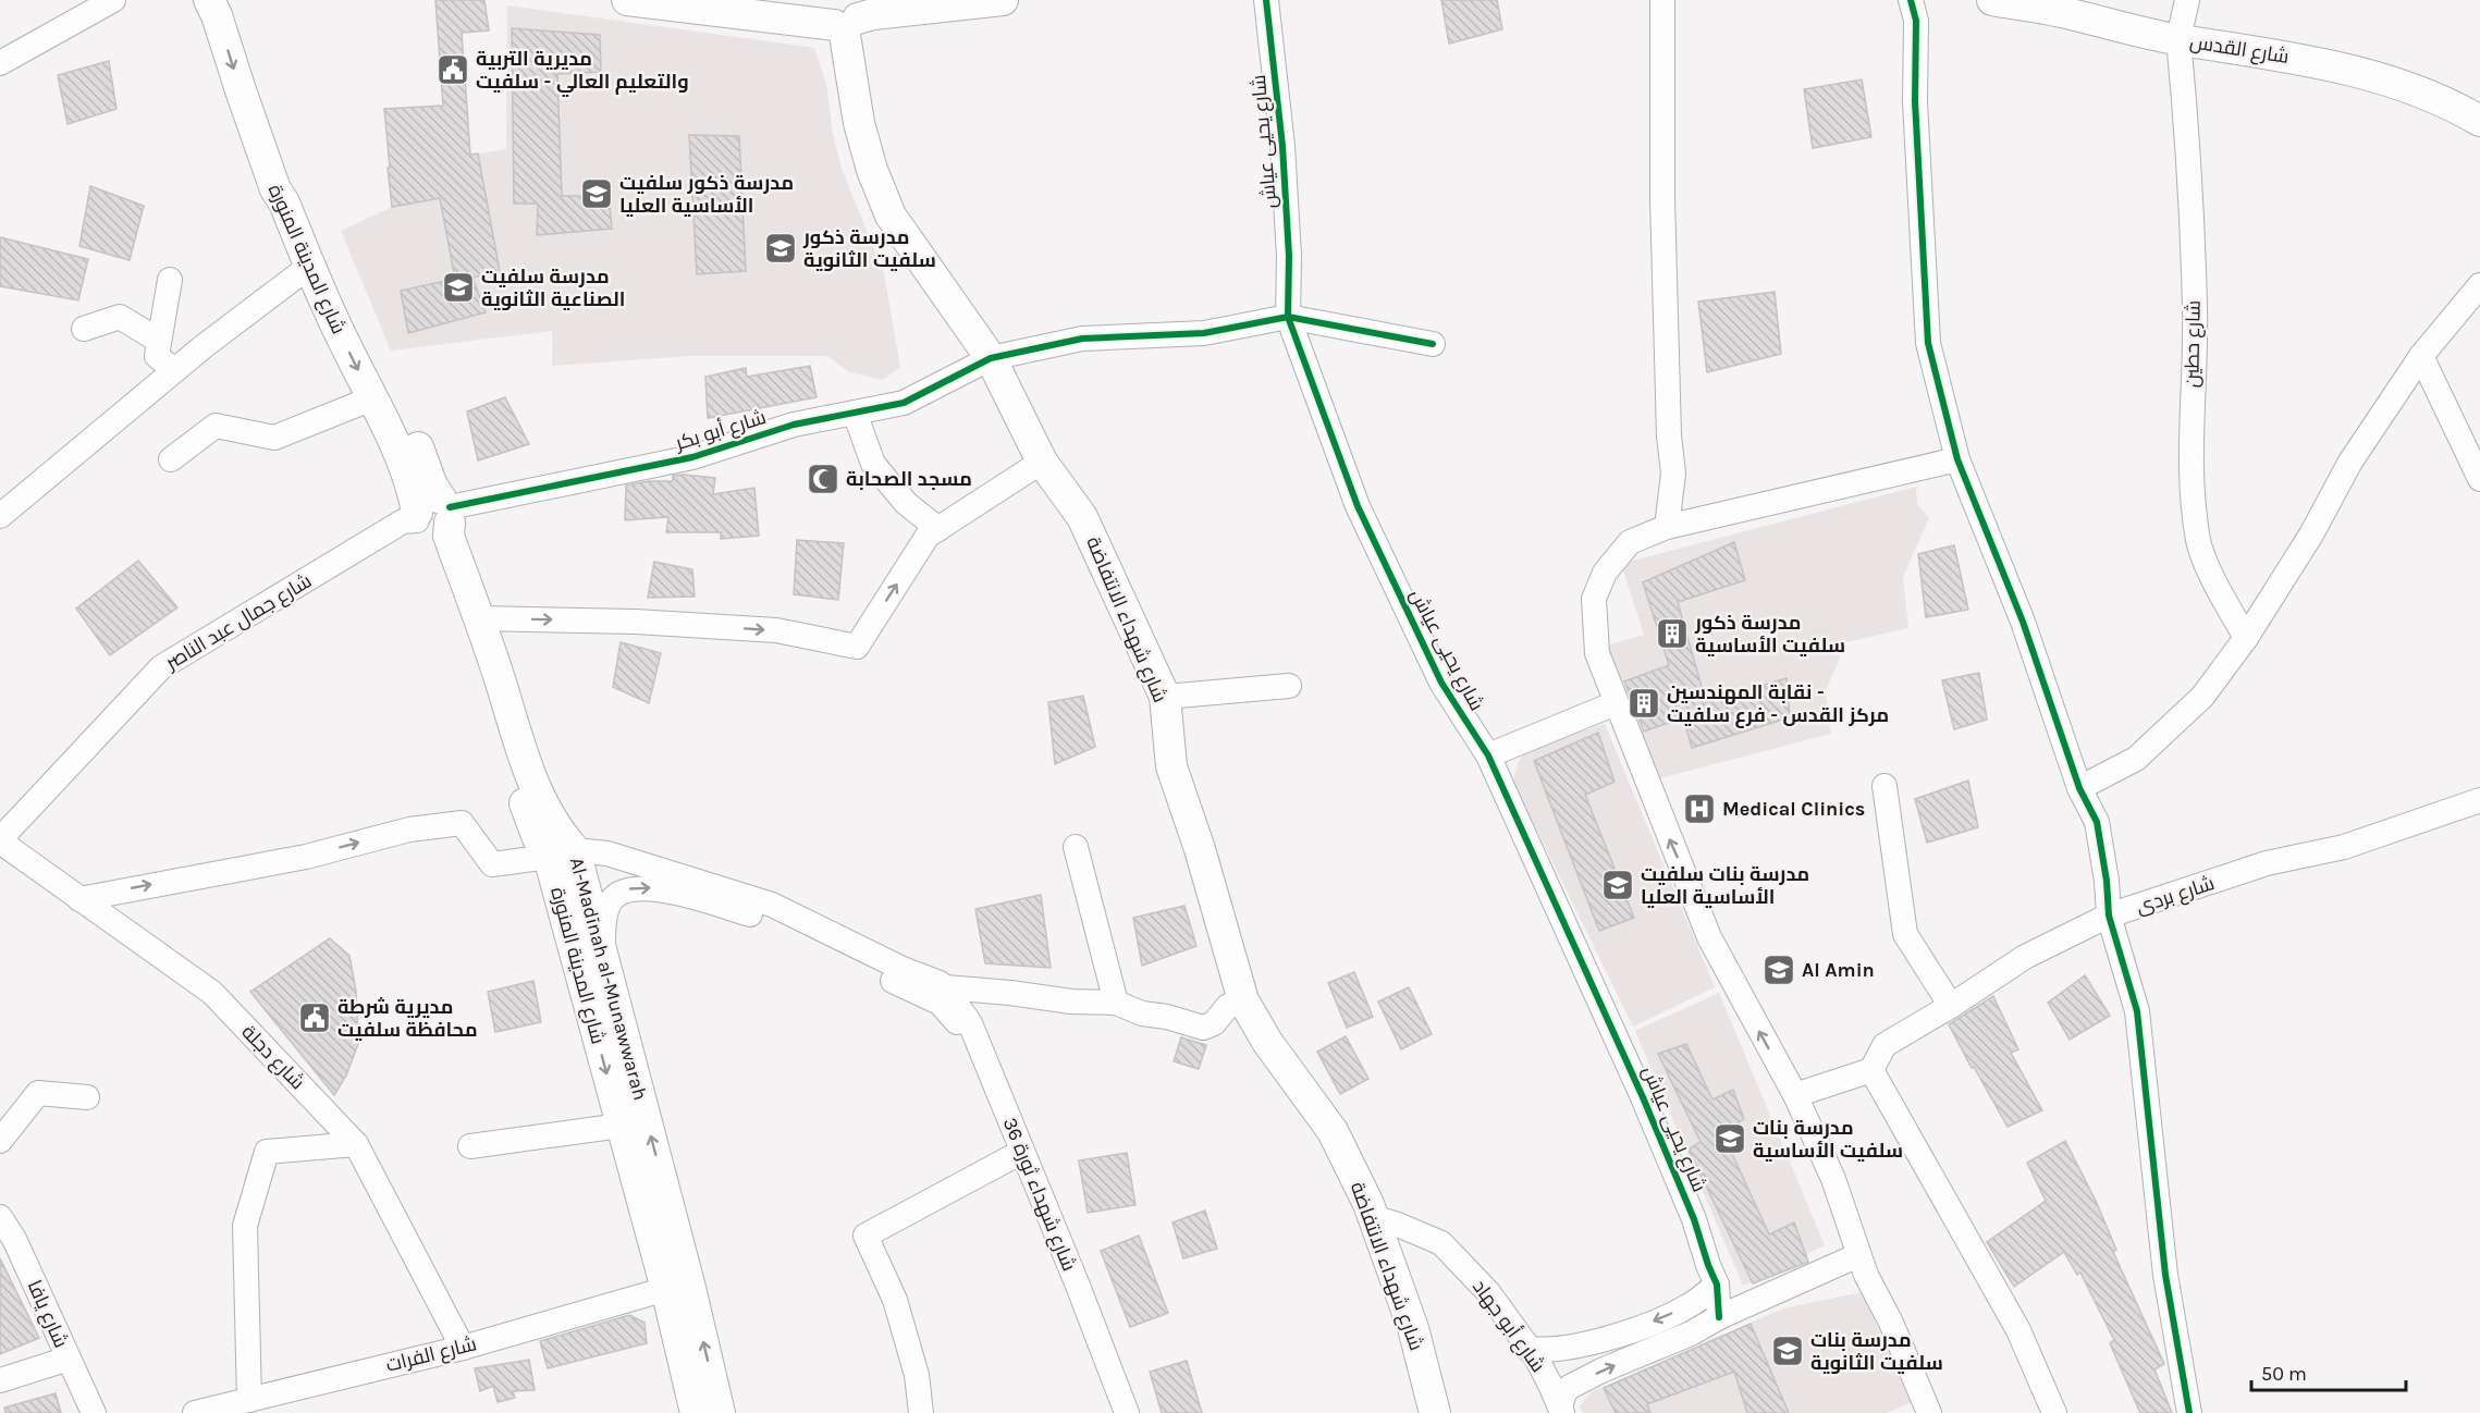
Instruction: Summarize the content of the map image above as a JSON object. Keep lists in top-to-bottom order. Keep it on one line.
{"streets":{"main road":["شارع القدس","شارع المدينة المنورة","شارع شهداء الانتفاضة","Al-Madīnah al-Munawwarah"],"street":["شارع يحيى عياش","شارع حطين","شارع أبو بكر","شارع جمال عبد الناصر","شارع بردى","شارع دجلة","شارع شهداء ثورة 36","شارع يافا","شارع أبو جهاد","شارع الفرات"]},"crossings":[["شارع القدس","شارع حطين"],["شارع يحيى عياش","شارع أبو بكر"],["شارع المدينة المنورة","شارع أبو بكر"],["شارع المدينة المنورة","شارع جمال عبد الناصر"],["شارع المدينة المنورة","Al-Madīnah al-Munawwarah"],["شارع المدينة المنورة","شارع الفرات"],["شارع أبو بكر","شارع شهداء الانتفاضة"],["شارع أبو بكر","شارع جمال عبد الناصر"],["شارع أبو بكر","Al-Madīnah al-Munawwarah"],["شارع شهداء الانتفاضة","شارع أبو جهاد"],["شارع جمال عبد الناصر","Al-Madīnah al-Munawwarah"],["شارع جمال عبد الناصر","شارع دجلة"],["شارع دجلة","شارع الفرات"]],"one_way":["Al-Madīnah al-Munawwarah"],"places":{"public building":["مديرية التربية والتعليم العالي - سلفيت","مديرية شرطة محافظة سلفيت"],"school or university":["مدرسة ذكور سلفيت الأساسية العليا","مدرسة ذكور سلفيت الثانوية","مدرسة سلفيت الصناعية الثانوية","مدرسة بنات سلفيت الأساسية العليا","Al Amin","مدرسة بنات سلفيت الأساسية","مدرسة بنات سلفيت الثانوية"],"mosque":["مسجد الصحابة"],"building":["مدرسة ذكور سلفيت الأساسية","نقابة المهندسين - مركز القدس - فرع سلفيت"],"hospital":["Medical Clinics"]},"scale_bar":"50 m"}
